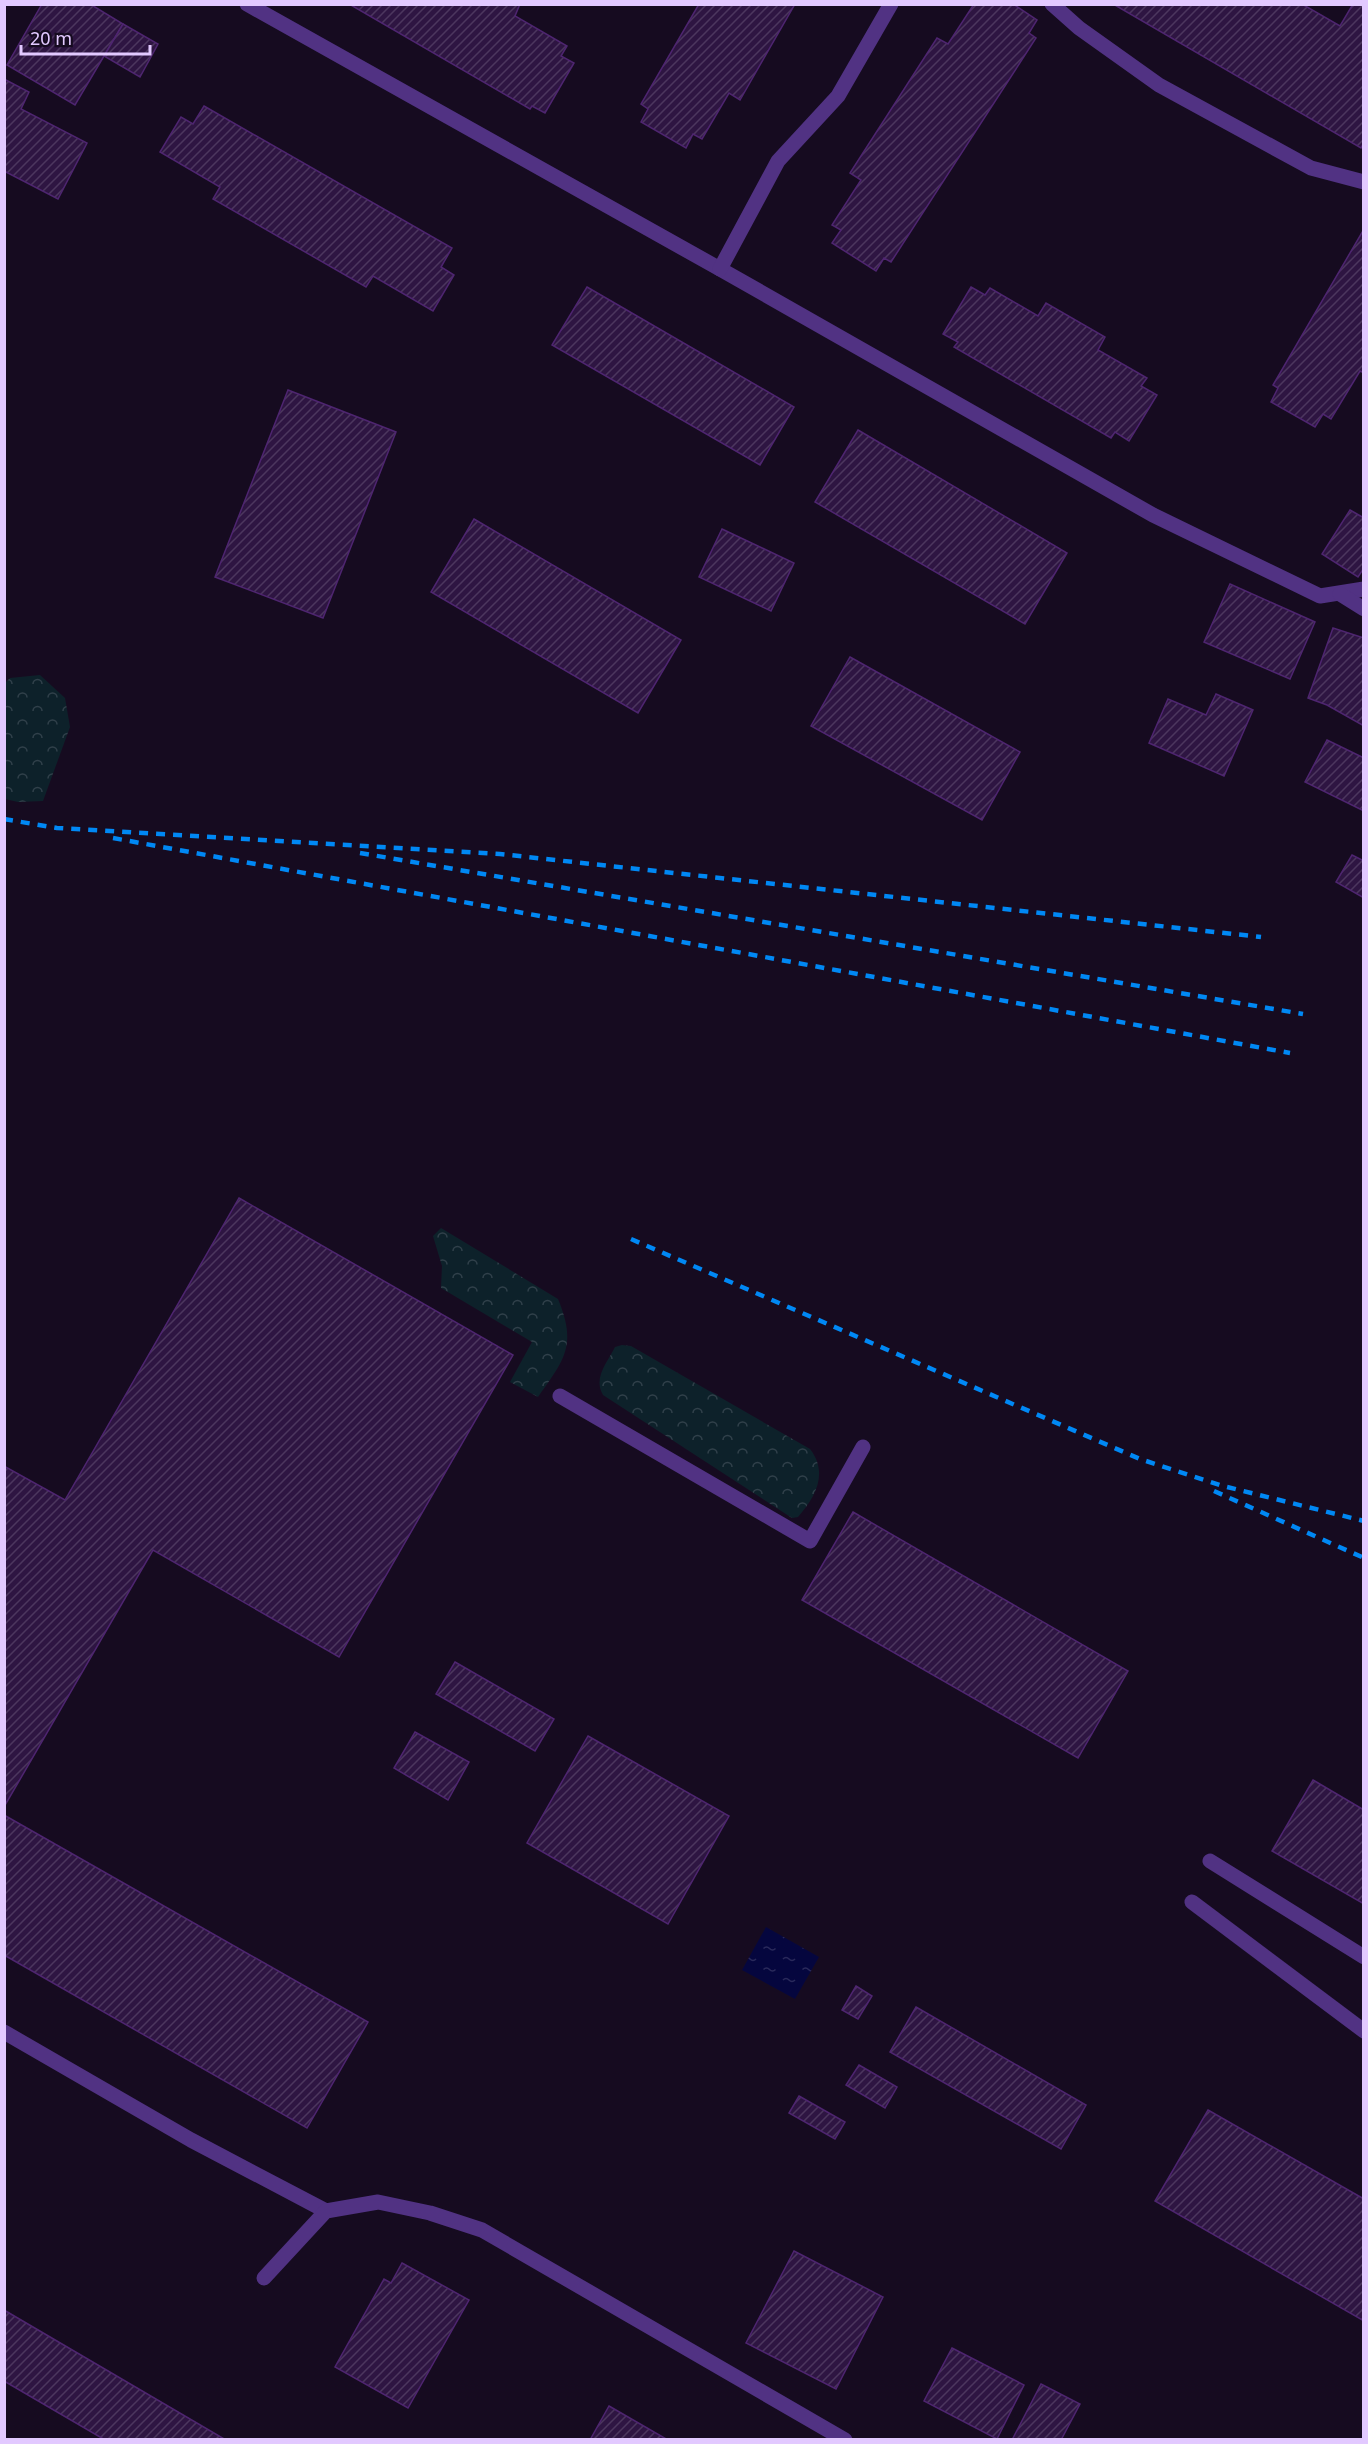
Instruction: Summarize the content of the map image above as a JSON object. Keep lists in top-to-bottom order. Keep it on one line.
{"scale_bar":"20 m"}
